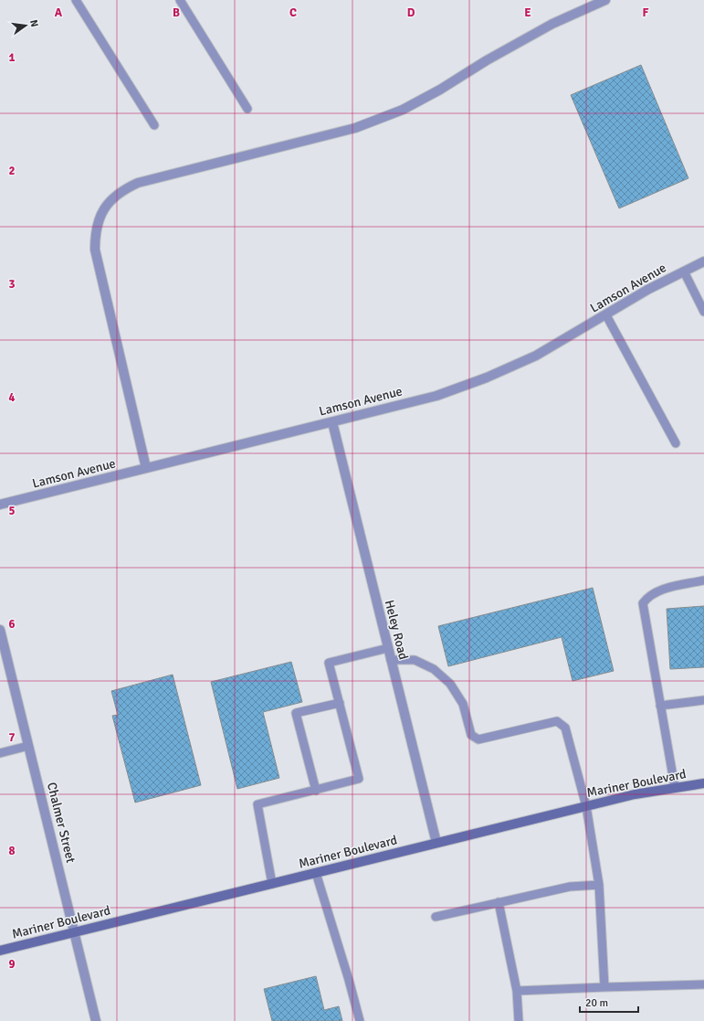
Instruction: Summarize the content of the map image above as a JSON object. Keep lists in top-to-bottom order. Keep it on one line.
{"streets":{"main road":["Mariner Boulevard"],"street":["Lamson Avenue","Heley Road","Chalmer Street"]},"crossings":[["Lamson Avenue","Heley Road"],["Heley Road","Mariner Boulevard"],["Mariner Boulevard","Chalmer Street"]],"scale_bar":"20 m","north":"right","grid":{"columns":["A","B","C","D","E","F"],"rows":["1","2","3","4","5","6","7","8","9"]}}
